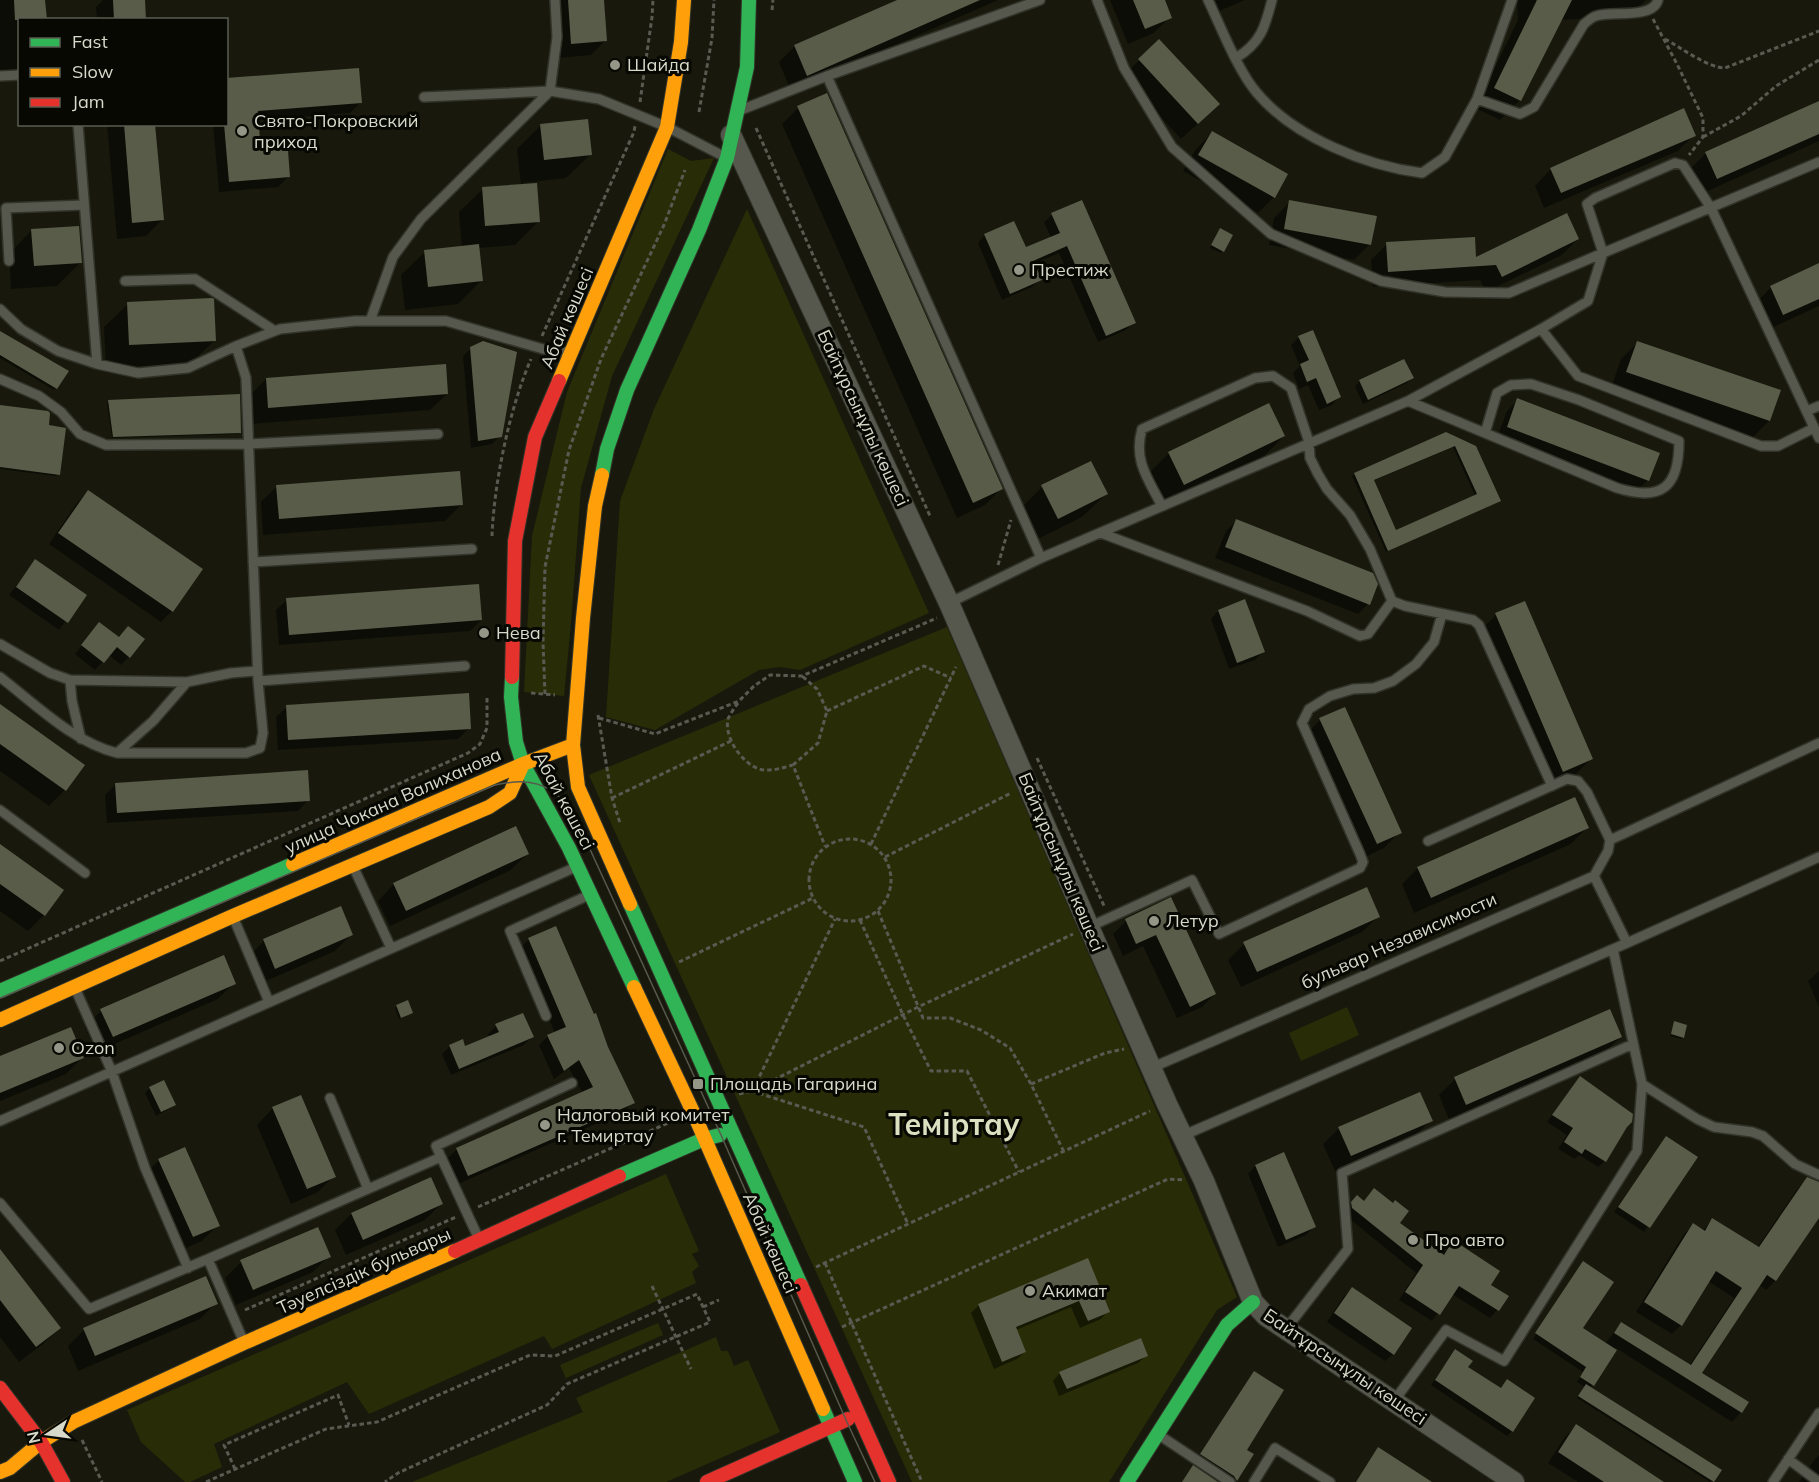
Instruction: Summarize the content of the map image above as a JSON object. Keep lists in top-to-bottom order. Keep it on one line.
{"streets":{"street":["Абай көшесі","Байтұрсынұлы көшесі","улица Чокана Валиханова","Тәуелсіздік бульвары"],"lane":["бульвар Независимости"]},"crossings":[["Абай көшесі","Байтұрсынұлы көшесі"],["Абай көшесі","улица Чокана Валиханова"],["Абай көшесі","Тәуелсіздік бульвары"],["Байтұрсынұлы көшесі","бульвар Независимости"]],"districts":["Теміртау"],"places":{"other":["Шайда","Свято-Покровский приход","Престиж","Нева","Летур","Ozon","Налоговый комитет г. Темиртау","Про авто","Акимат"],"transit":["Площадь Гагарина"]},"legend":["Fast","Slow","Jam"],"north":"left"}
